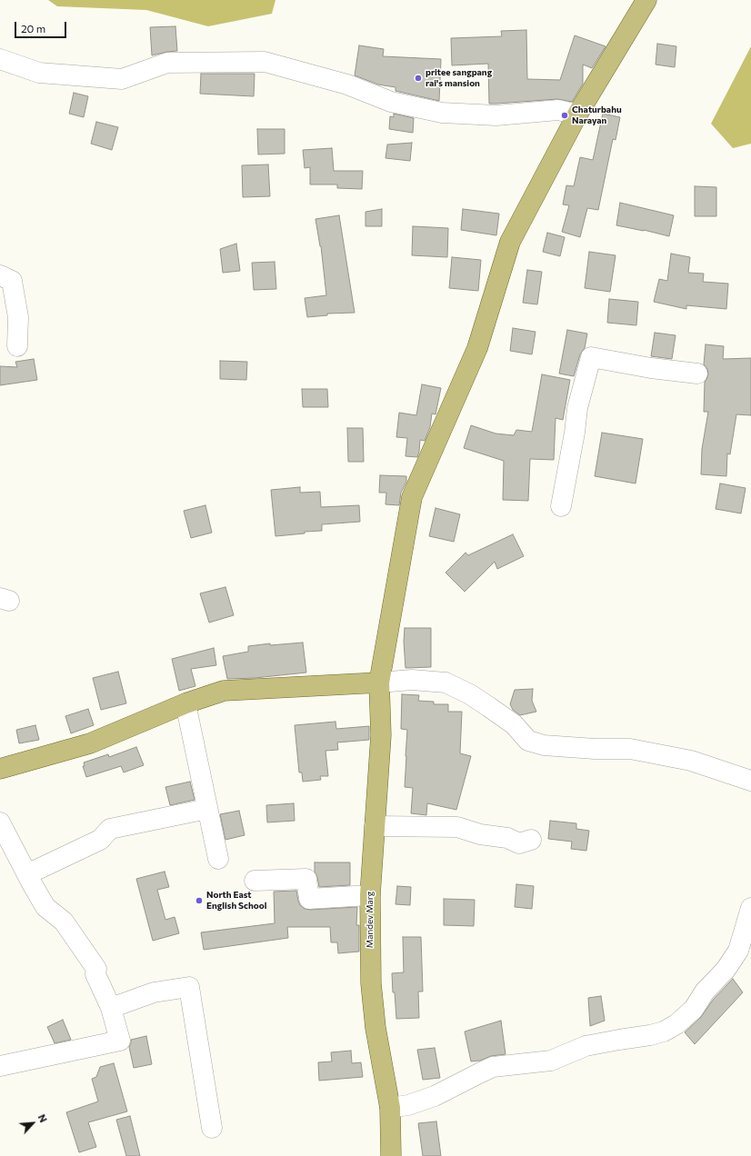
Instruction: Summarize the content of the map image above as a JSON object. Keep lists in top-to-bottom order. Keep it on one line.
{"streets":{"main road":["Mandev Marg"]},"places":["pritee sangpang rai's mansion","Chaturbahu Narayan","North East English School"],"scale_bar":"20 m","north":"top right"}
